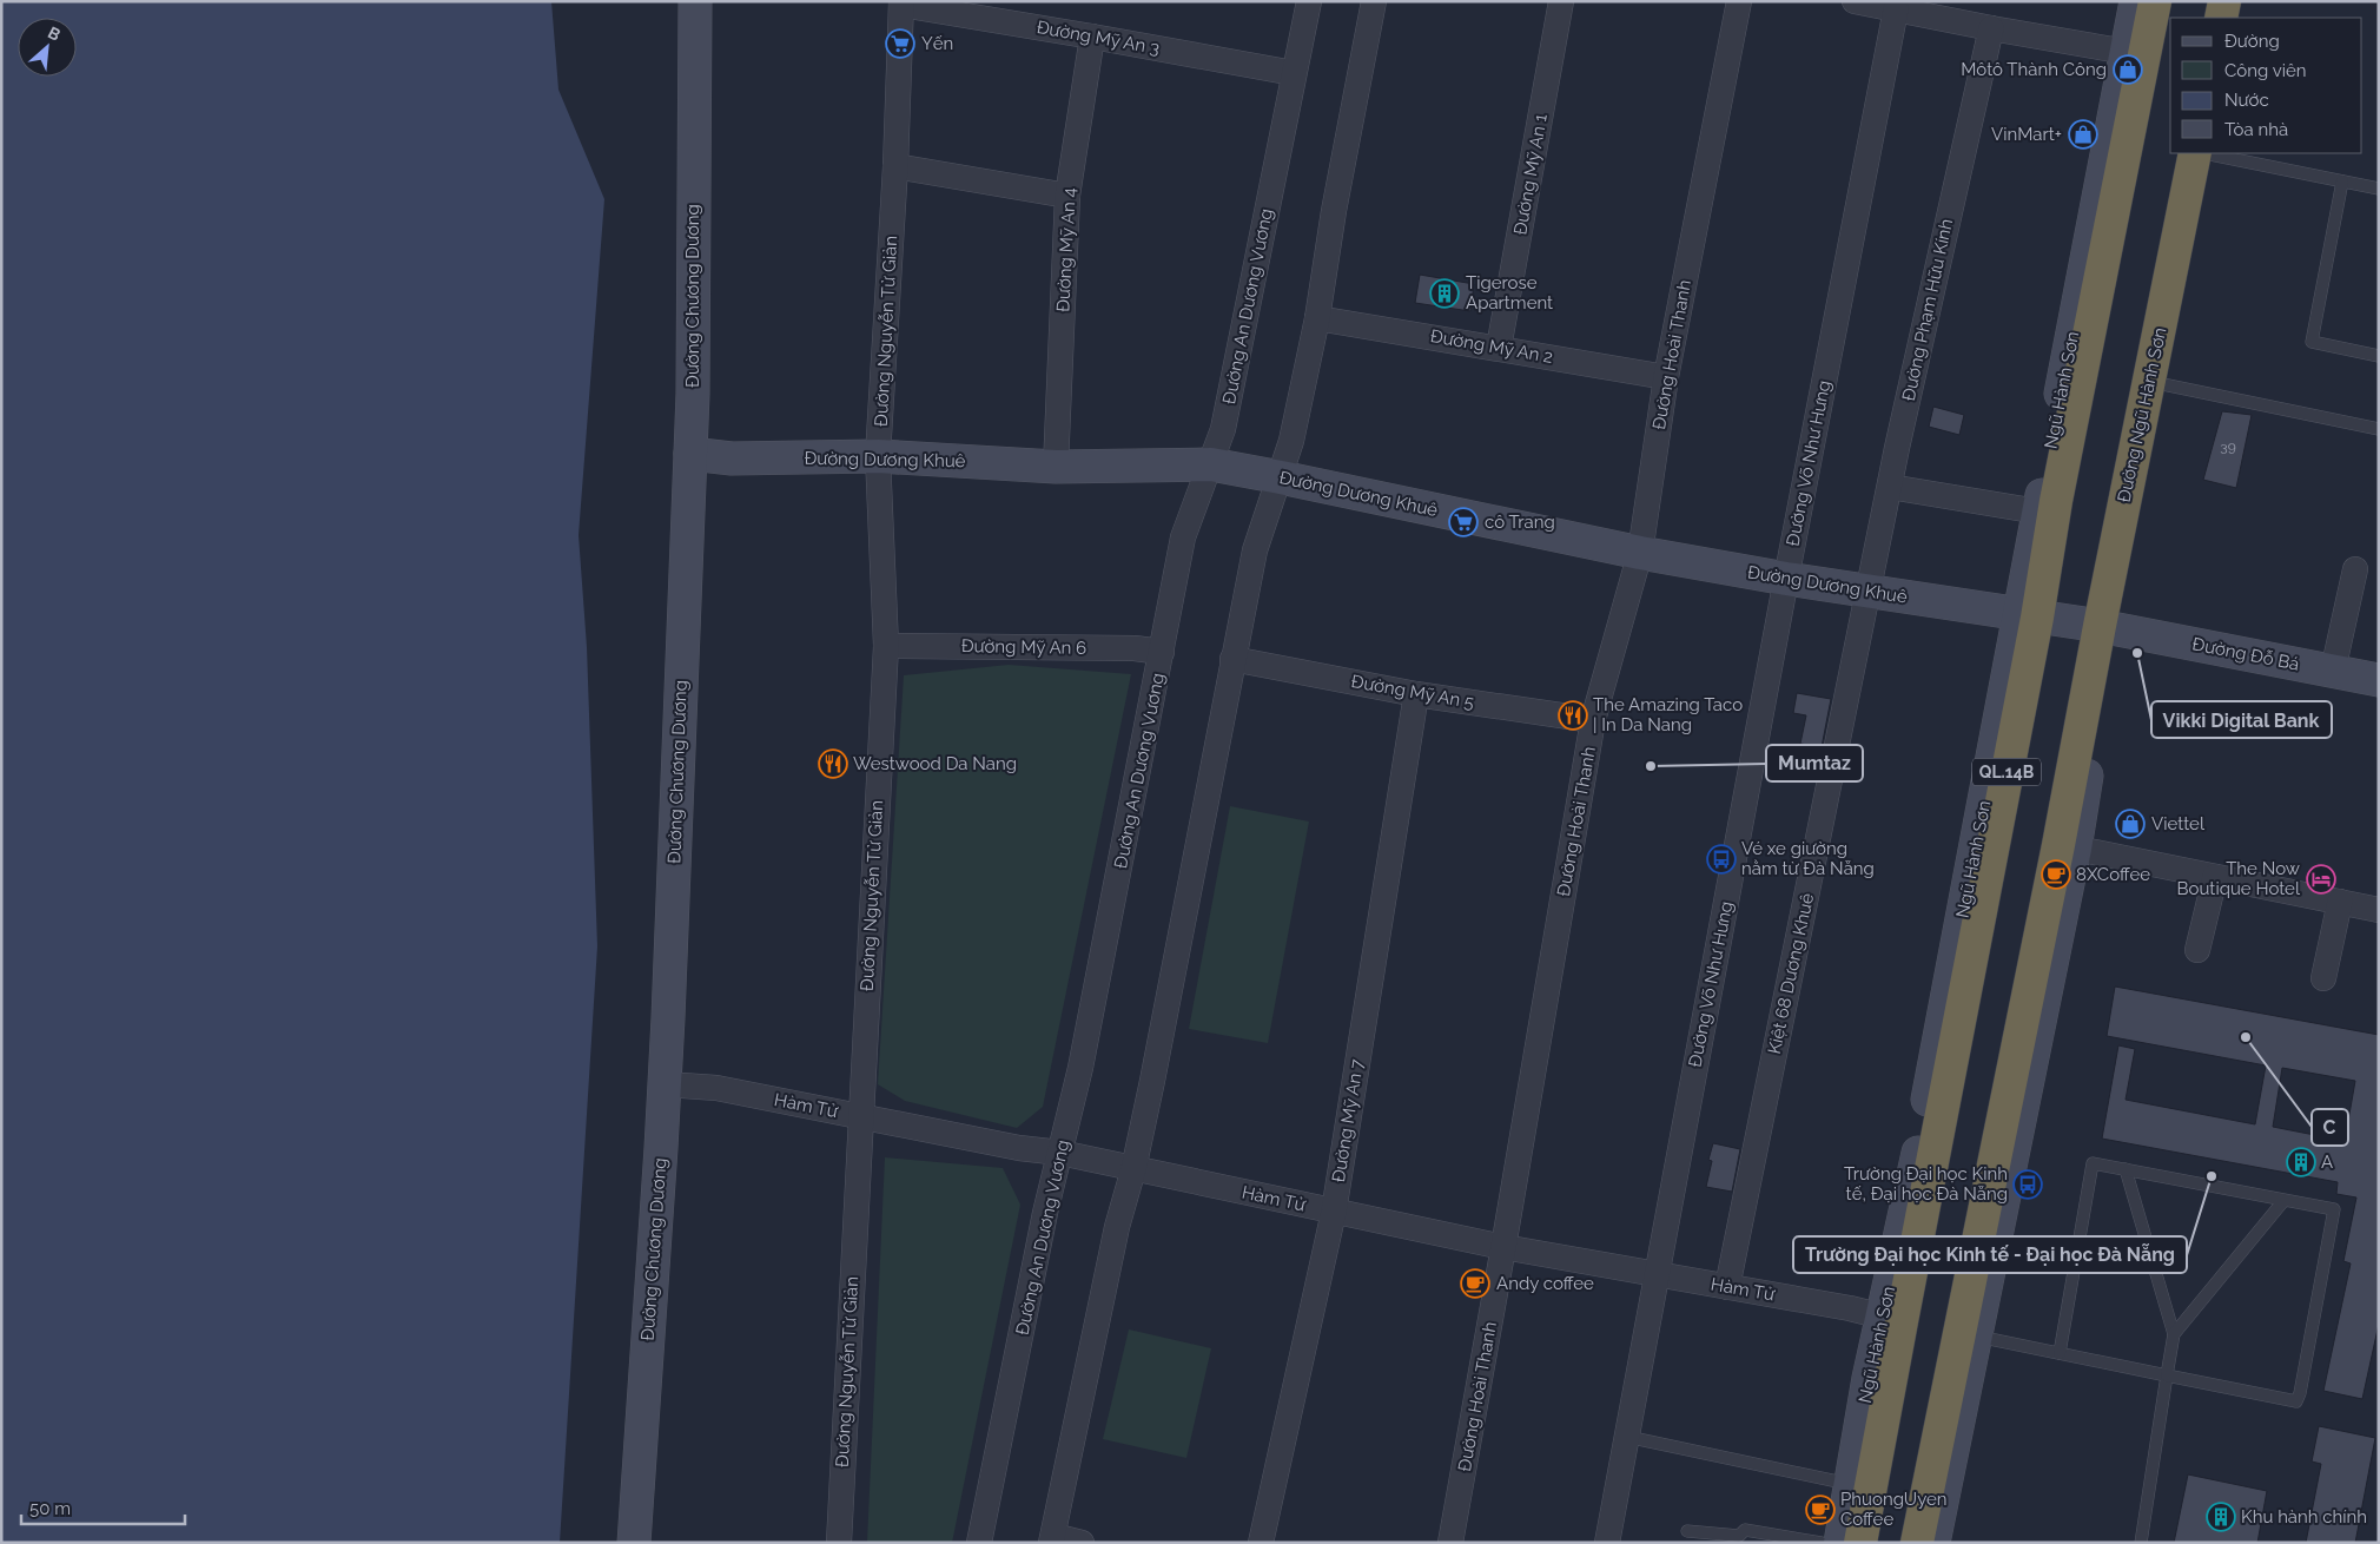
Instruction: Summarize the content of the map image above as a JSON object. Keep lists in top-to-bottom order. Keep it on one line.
{"streets":{"highway":["Ngũ Hành Sơn","Đường Ngũ Hành Sơn","QL.14B"],"main road":["Đường Chương Dương","Đường Dương Khuê","Đường Đỗ Bá"],"street":["Đường Mỹ An 3","Đường Mỹ An 1","Đường Mỹ An 4","Đường An Dương Vương","Đường Phạm Hữu Kính","Đường Nguyễn Tử Giản","Đường Mỹ An 2","Đường Hoài Thanh","Đường Võ Như Hưng","Đường Mỹ An 6","Đường Mỹ An 5","Kiệt 68 Dương Khuê","Hàm Tử","Đường Mỹ An 7"]},"crossings":[["Đường Mỹ An 3","Đường Mỹ An 4"],["Đường Mỹ An 3","Đường An Dương Vương"],["Đường Mỹ An 3","Đường Nguyễn Tử Giản"],["Đường Mỹ An 1","Đường Mỹ An 2"],["Đường Mỹ An 4","Đường Dương Khuê"],["Đường Chương Dương","Đường Dương Khuê"],["Đường Chương Dương","Hàm Tử"],["Đường An Dương Vương","Đường Dương Khuê"],["Đường An Dương Vương","Đường Mỹ An 6"],["Đường An Dương Vương","Hàm Tử"],["Đường Phạm Hữu Kính","Đường Dương Khuê"],["Đường Phạm Hữu Kính","Kiệt 68 Dương Khuê"],["Đường Nguyễn Tử Giản","Đường Dương Khuê"],["Đường Nguyễn Tử Giản","Đường Mỹ An 6"],["Đường Nguyễn Tử Giản","Hàm Tử"],["Đường Mỹ An 2","Đường Hoài Thanh"],["Đường Hoài Thanh","Đường Dương Khuê"],["Đường Hoài Thanh","Đường Mỹ An 5"],["Đường Hoài Thanh","Hàm Tử"],["Ngũ Hành Sơn","Đường Dương Khuê"],["Ngũ Hành Sơn","Hàm Tử"],["Đường Ngũ Hành Sơn","Đường Dương Khuê"],["Đường Ngũ Hành Sơn","Đường Đỗ Bá"],["Đường Dương Khuê","Đường Võ Như Hưng"],["Đường Dương Khuê","Đường Đỗ Bá"],["Đường Dương Khuê","Kiệt 68 Dương Khuê"],["Đường Võ Như Hưng","Hàm Tử"],["Đường Mỹ An 5","Đường Mỹ An 7"],["Kiệt 68 Dương Khuê","Hàm Tử"],["Hàm Tử","Đường Mỹ An 7"]],"places":{"supermarket":["Yến","cô Trang"],"shop":["Môtô Thành Công","VinMart+","Viettel"],"building":["Tigerose Apartment","A","Khu hành chính"],"other":["Vikki Digital Bank","Mumtaz","C","Trường Đại học Kinh tế - Đại học Đà Nẵng"],"restaurant":["The Amazing Taco | In Da Nang","Westwood Da Nang"],"bus stop":["Vé xe giường nằm từ Đà Nẵng","Trường Đại học Kinh tế, Đại học Đà Nẵng"],"cafe":["8XCoffee","Andy coffee","PhuongUyen Coffee"],"hotel":["The Now Boutique Hotel"]},"house_numbers":["39"],"legend":["Đường","Công viên","Nước","Tòa nhà"],"scale_bar":"50 m","north":"top right"}
